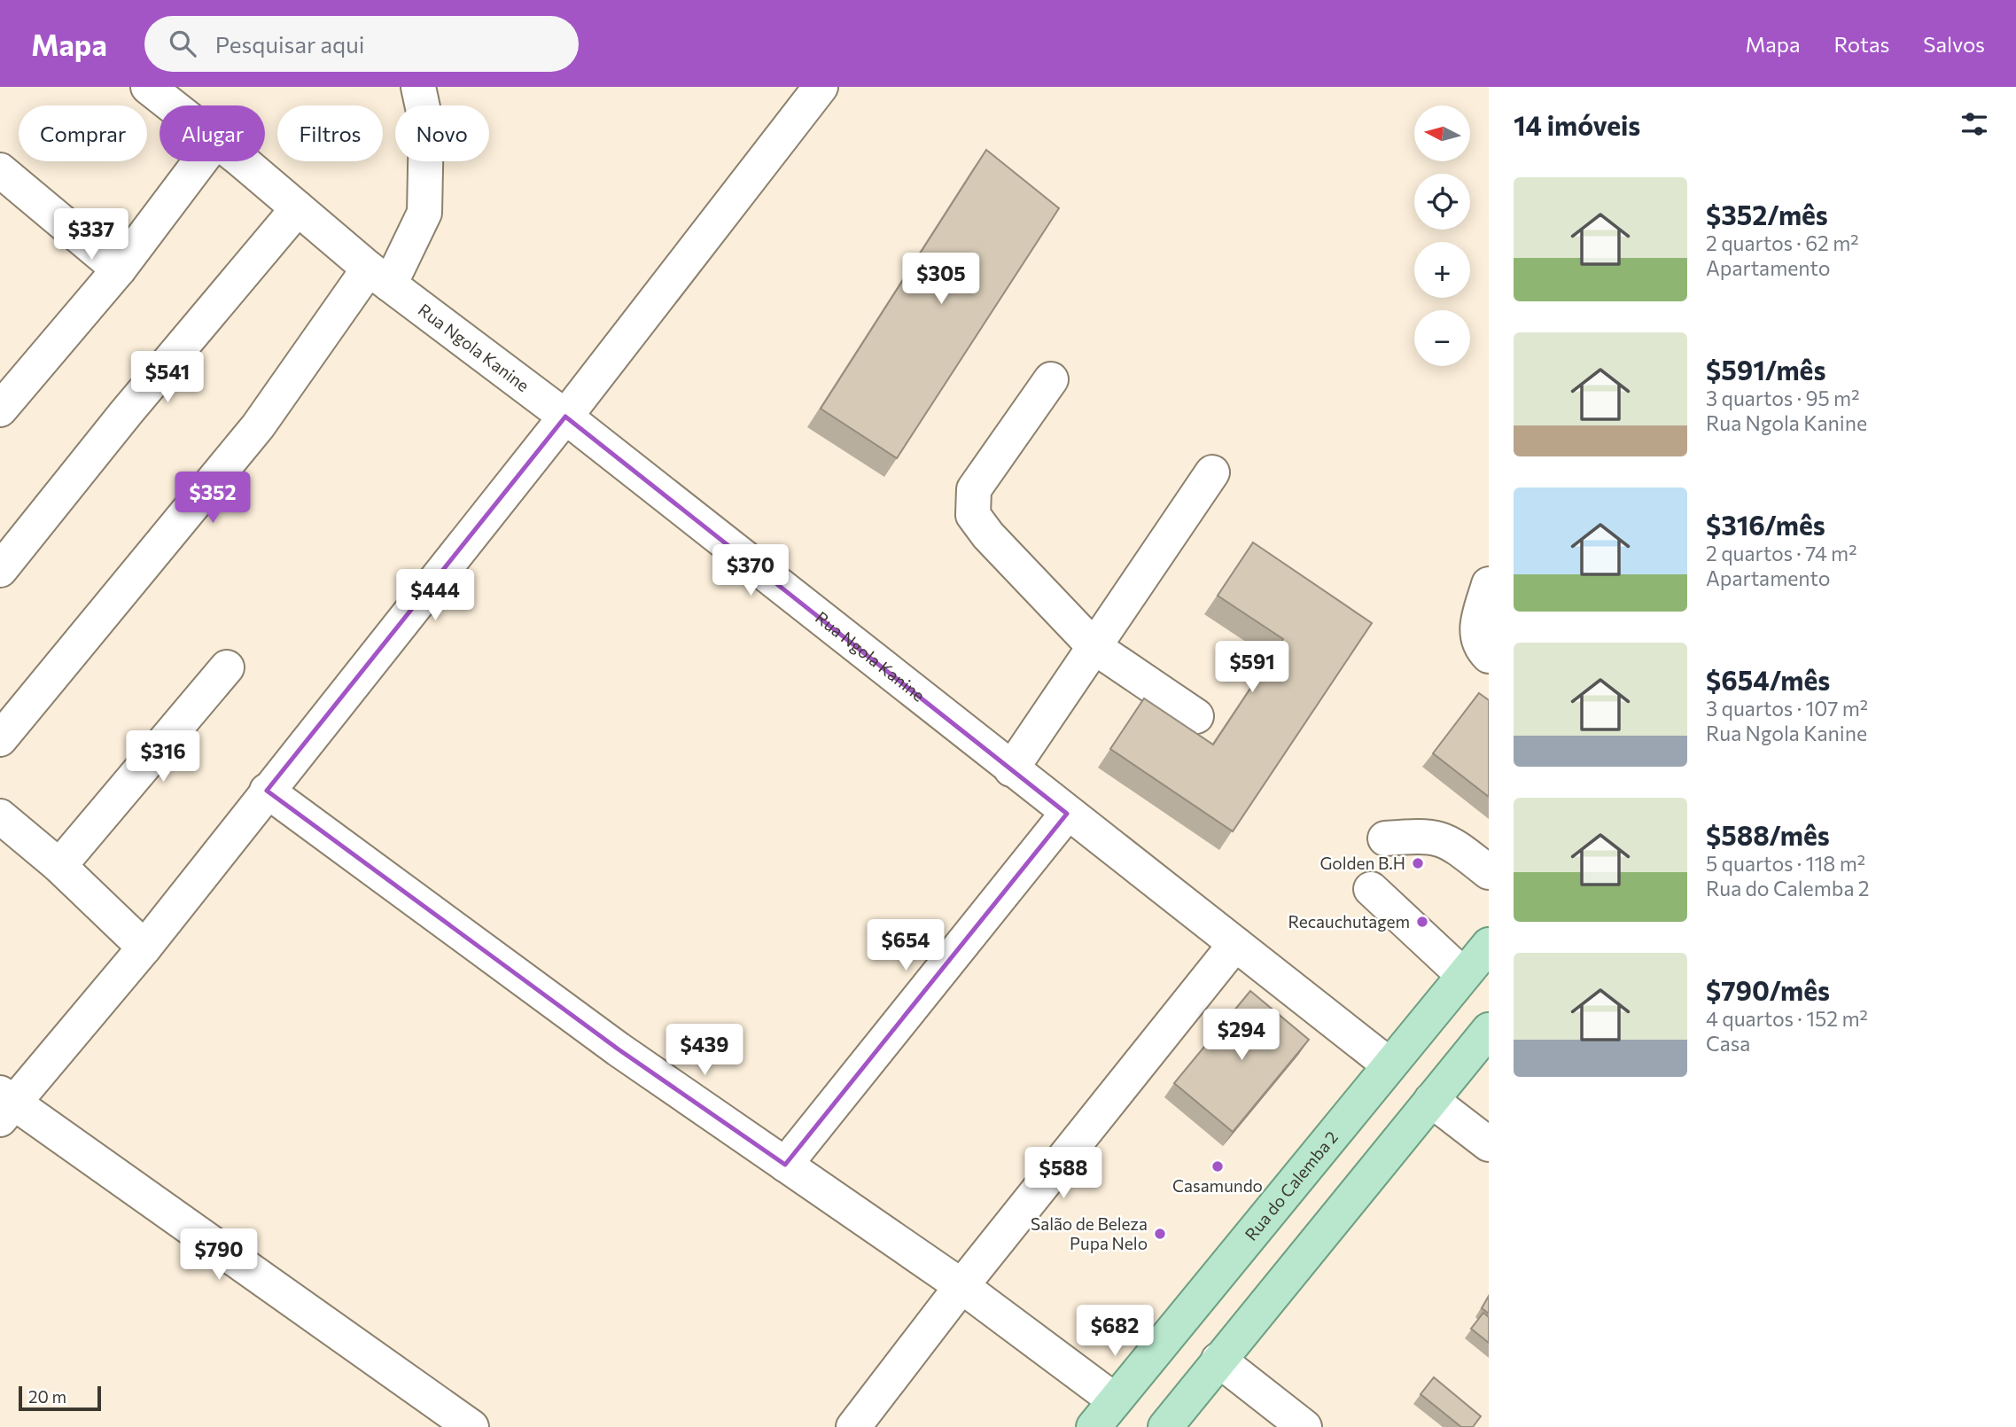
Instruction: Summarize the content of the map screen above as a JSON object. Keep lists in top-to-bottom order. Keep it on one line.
{"streets":{"main road":["Rua do Calemba 2"],"street":["Rua Ngola Kanine"]},"crossings":[["Rua Ngola Kanine","Rua do Calemba 2"]],"places":["Golden B.H","Recauchutagem","Casamundo","Salão de Beleza Pupa Nelo"],"scale_bar":"20 m","north":"left","page":{"header":"Mapa","search":"Pesquisar aqui","nav":["Mapa","Rotas","Salvos"],"heading":"14 imóveis","map_buttons":["+","−"],"chip":["Comprar","Alugar","Filtros","Novo"],"list":[{"name":"$352/mês","note":"2 quartos · 62 m² · Apartamento"},{"name":"$591/mês","note":"3 quartos · 95 m² · Rua Ngola Kanine"},{"name":"$316/mês","note":"2 quartos · 74 m² · Apartamento"},{"name":"$654/mês","note":"3 quartos · 107 m² · Rua Ngola Kanine"},{"name":"$588/mês","note":"5 quartos · 118 m² · Rua do Calemba 2"},{"name":"$790/mês","note":"4 quartos · 152 m² · Casa"}],"price":["$337","$305","$541","$352","$370","$444","$591","$316","$654","$294","$439","$588","$790","$682"],"scale":"20 m"}}
